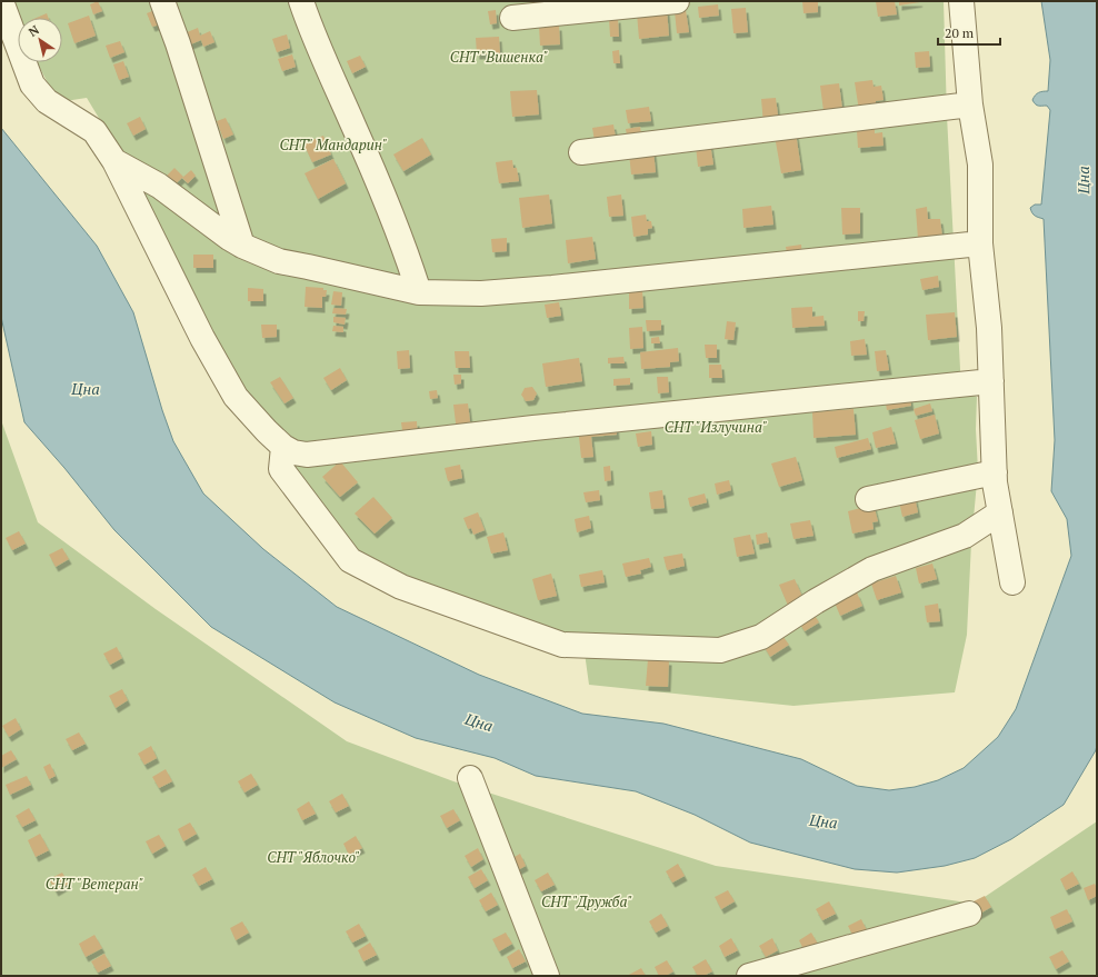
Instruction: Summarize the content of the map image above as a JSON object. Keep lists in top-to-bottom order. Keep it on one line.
{"water":["Цна"],"parks":["СНТ \"Вишенка\"","СНТ\" Мандарин\"","СНТ \"Излучина\"","СНТ \"Яблочко\"","СНТ \"Ветеран\"","СНТ \"Дружба\""],"scale_bar":"20 m","north":"top left"}
